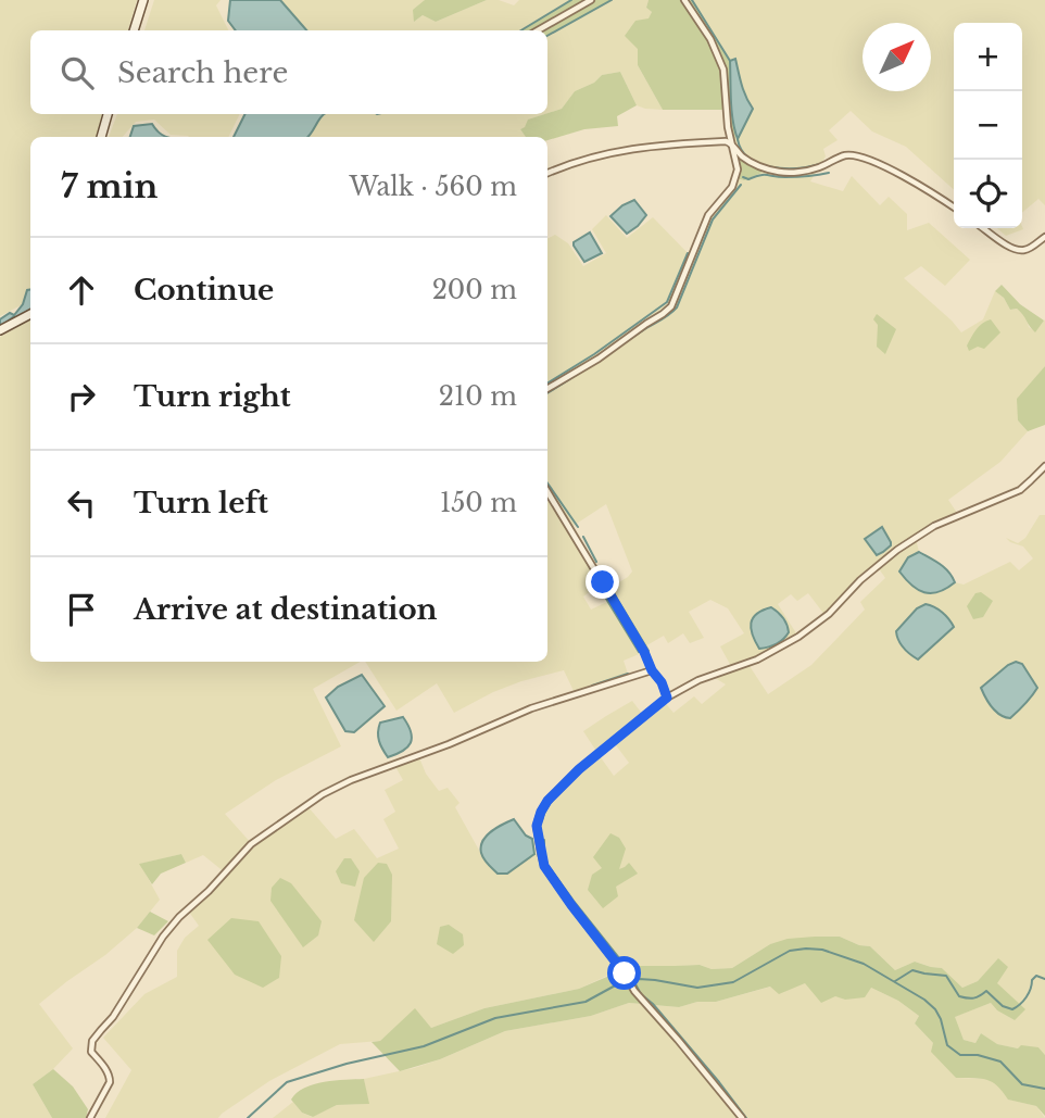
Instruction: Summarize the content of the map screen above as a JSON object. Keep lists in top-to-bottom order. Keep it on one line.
{"north":"top right","page":{"map_buttons":["+","−"],"search":"Search here","heading":["7 min","Walk · 560 m"],"list":[["Continue","200 m"],["Turn right","210 m"],["Turn left","150 m"],"Arrive at destination"]}}
